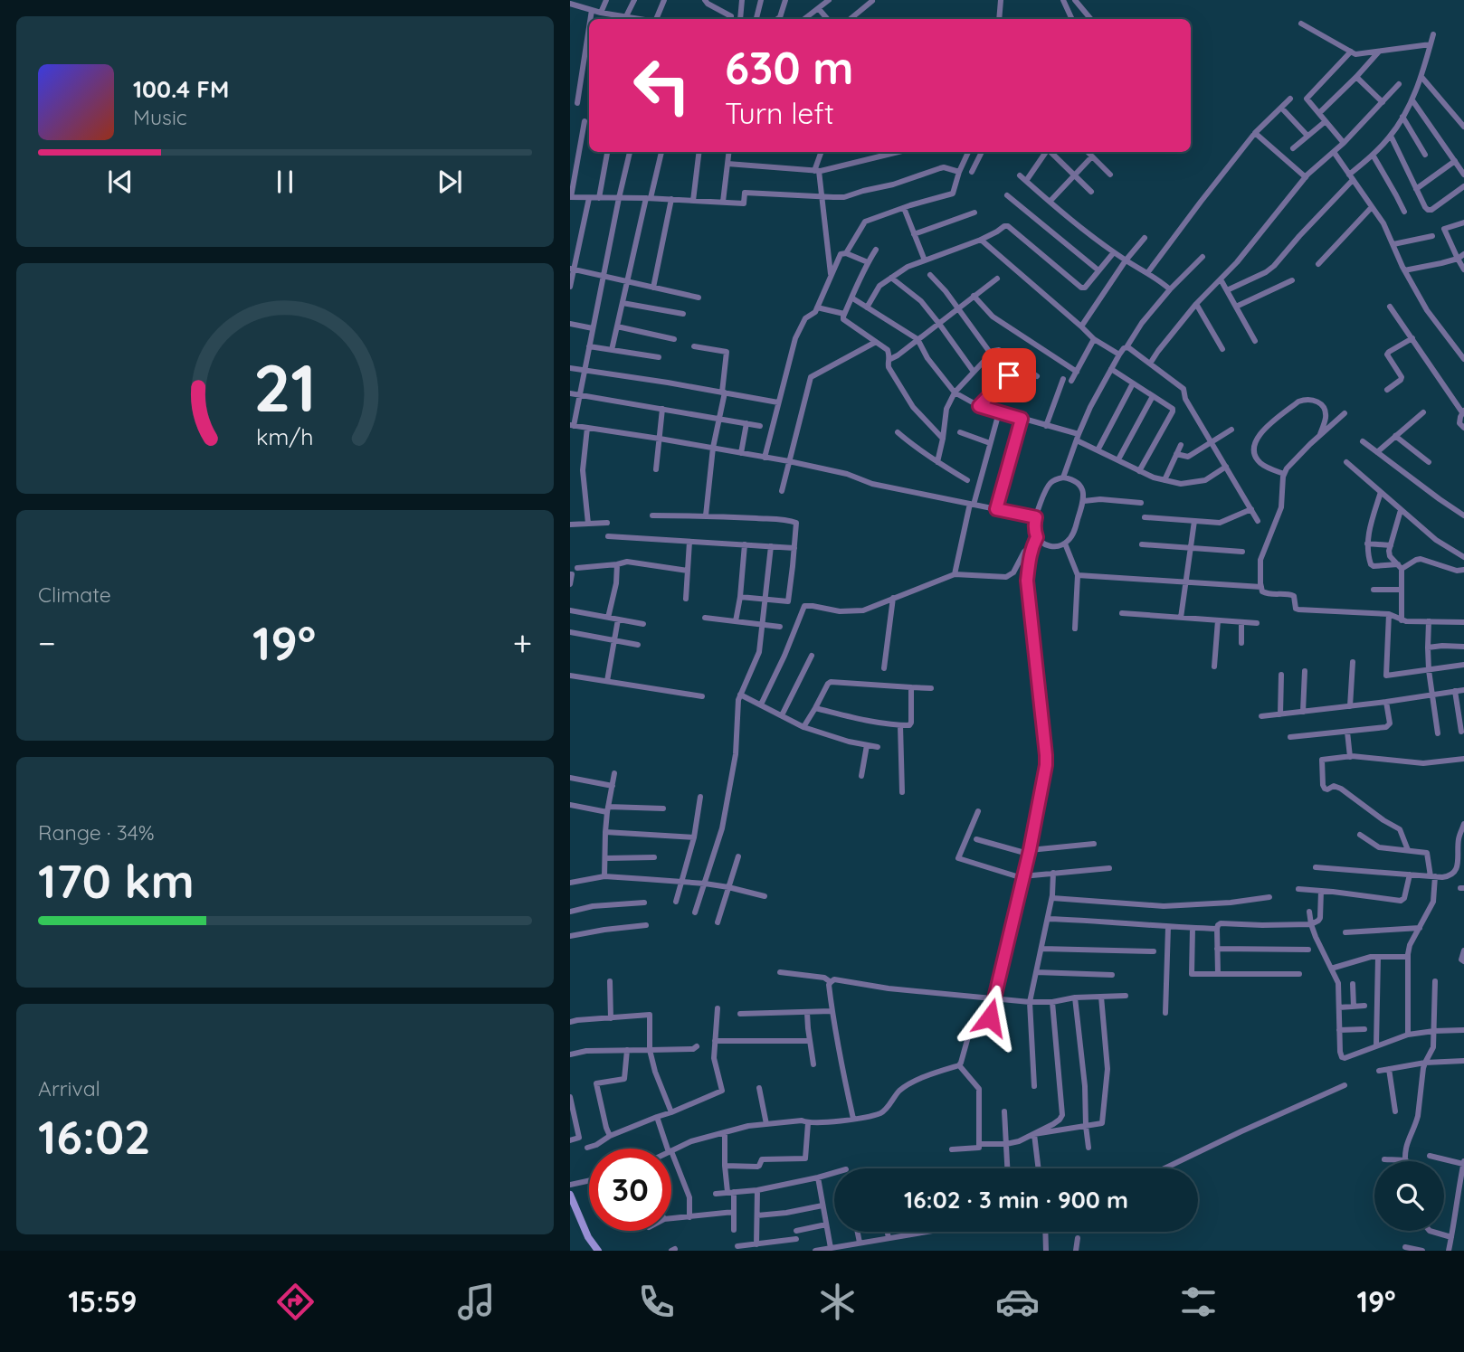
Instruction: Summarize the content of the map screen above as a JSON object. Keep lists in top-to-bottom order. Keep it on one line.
{"page":{"turn":["630 m","Turn left"],"song":["100.4 FM","Music"],"tile":["Climate",["Range · 34%","170 km"],["Arrival","16:02"]],"heat":["−","19°","+"],"limit":"30","trip":"16:02 · 3 min · 900 m","tabs":["15:59","19°"],"gauge":["21","km/h"]}}
